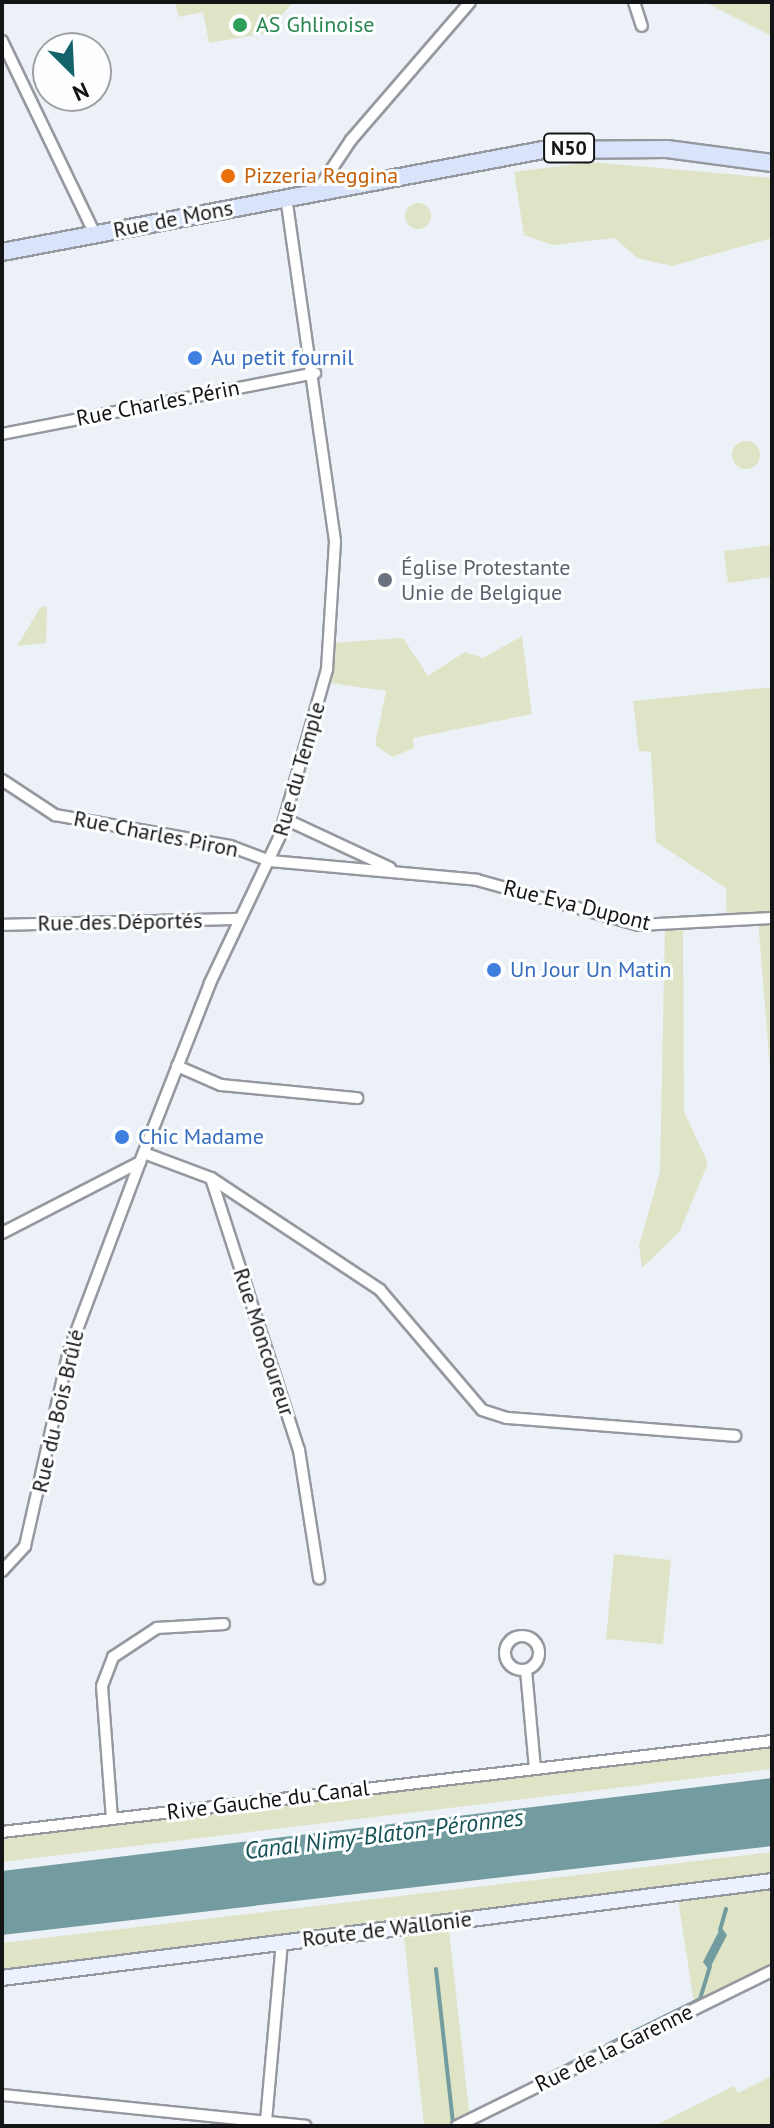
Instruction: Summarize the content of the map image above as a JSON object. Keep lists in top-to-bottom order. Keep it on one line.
{"streets":{"main road":["N50","Rue de Mons","Route de Wallonie"],"street":["Rue Charles Périn","Rue du Temple","Rue Charles Piron","Rue Eva Dupont","Rue des Déportés","Rue Moncoureur","Rue du Bois Brûlé","Rive Gauche du Canal","Rue de la Garenne"]},"crossings":[["Rue de Mons","Rue du Temple"],["Rue Charles Périn","Rue du Temple"],["Rue du Temple","Rue Charles Piron"],["Rue du Temple","Rue des Déportés"],["Rue du Temple","Rue du Bois Brûlé"],["Rue Charles Piron","Rue Eva Dupont"]],"water":["Canal Nimy-Blaton-Péronnes"],"places":["AS Ghlinoise","Pizzeria Reggina","Au petit fournil","Église Protestante Unie de Belgique","Un Jour Un Matin","Chic Madame"],"north":"bottom right"}
